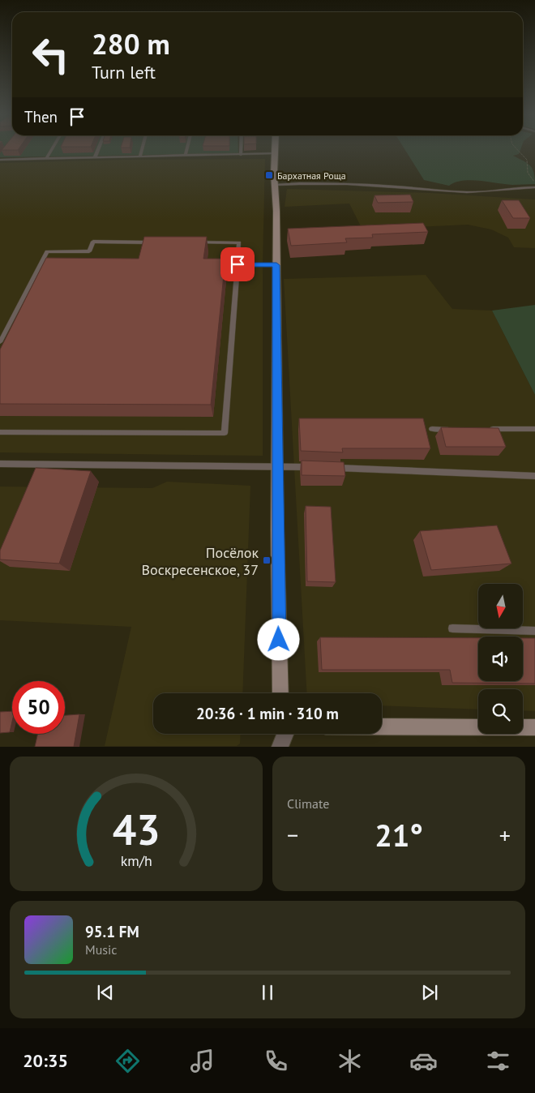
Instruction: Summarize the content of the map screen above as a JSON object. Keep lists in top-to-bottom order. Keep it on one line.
{"places":{"transit":["Бархатная Роща","Посёлок Воскресенское, 37"]},"north":"bottom","page":{"turn":["280 m","Turn left"],"then":"Then","limit":"50","trip":"20:36 · 1 min · 310 m","tile":"Climate","heat":["−","21°","+"],"song":["95.1 FM","Music"],"tabs":"20:35","gauge":["43","km/h"]}}
